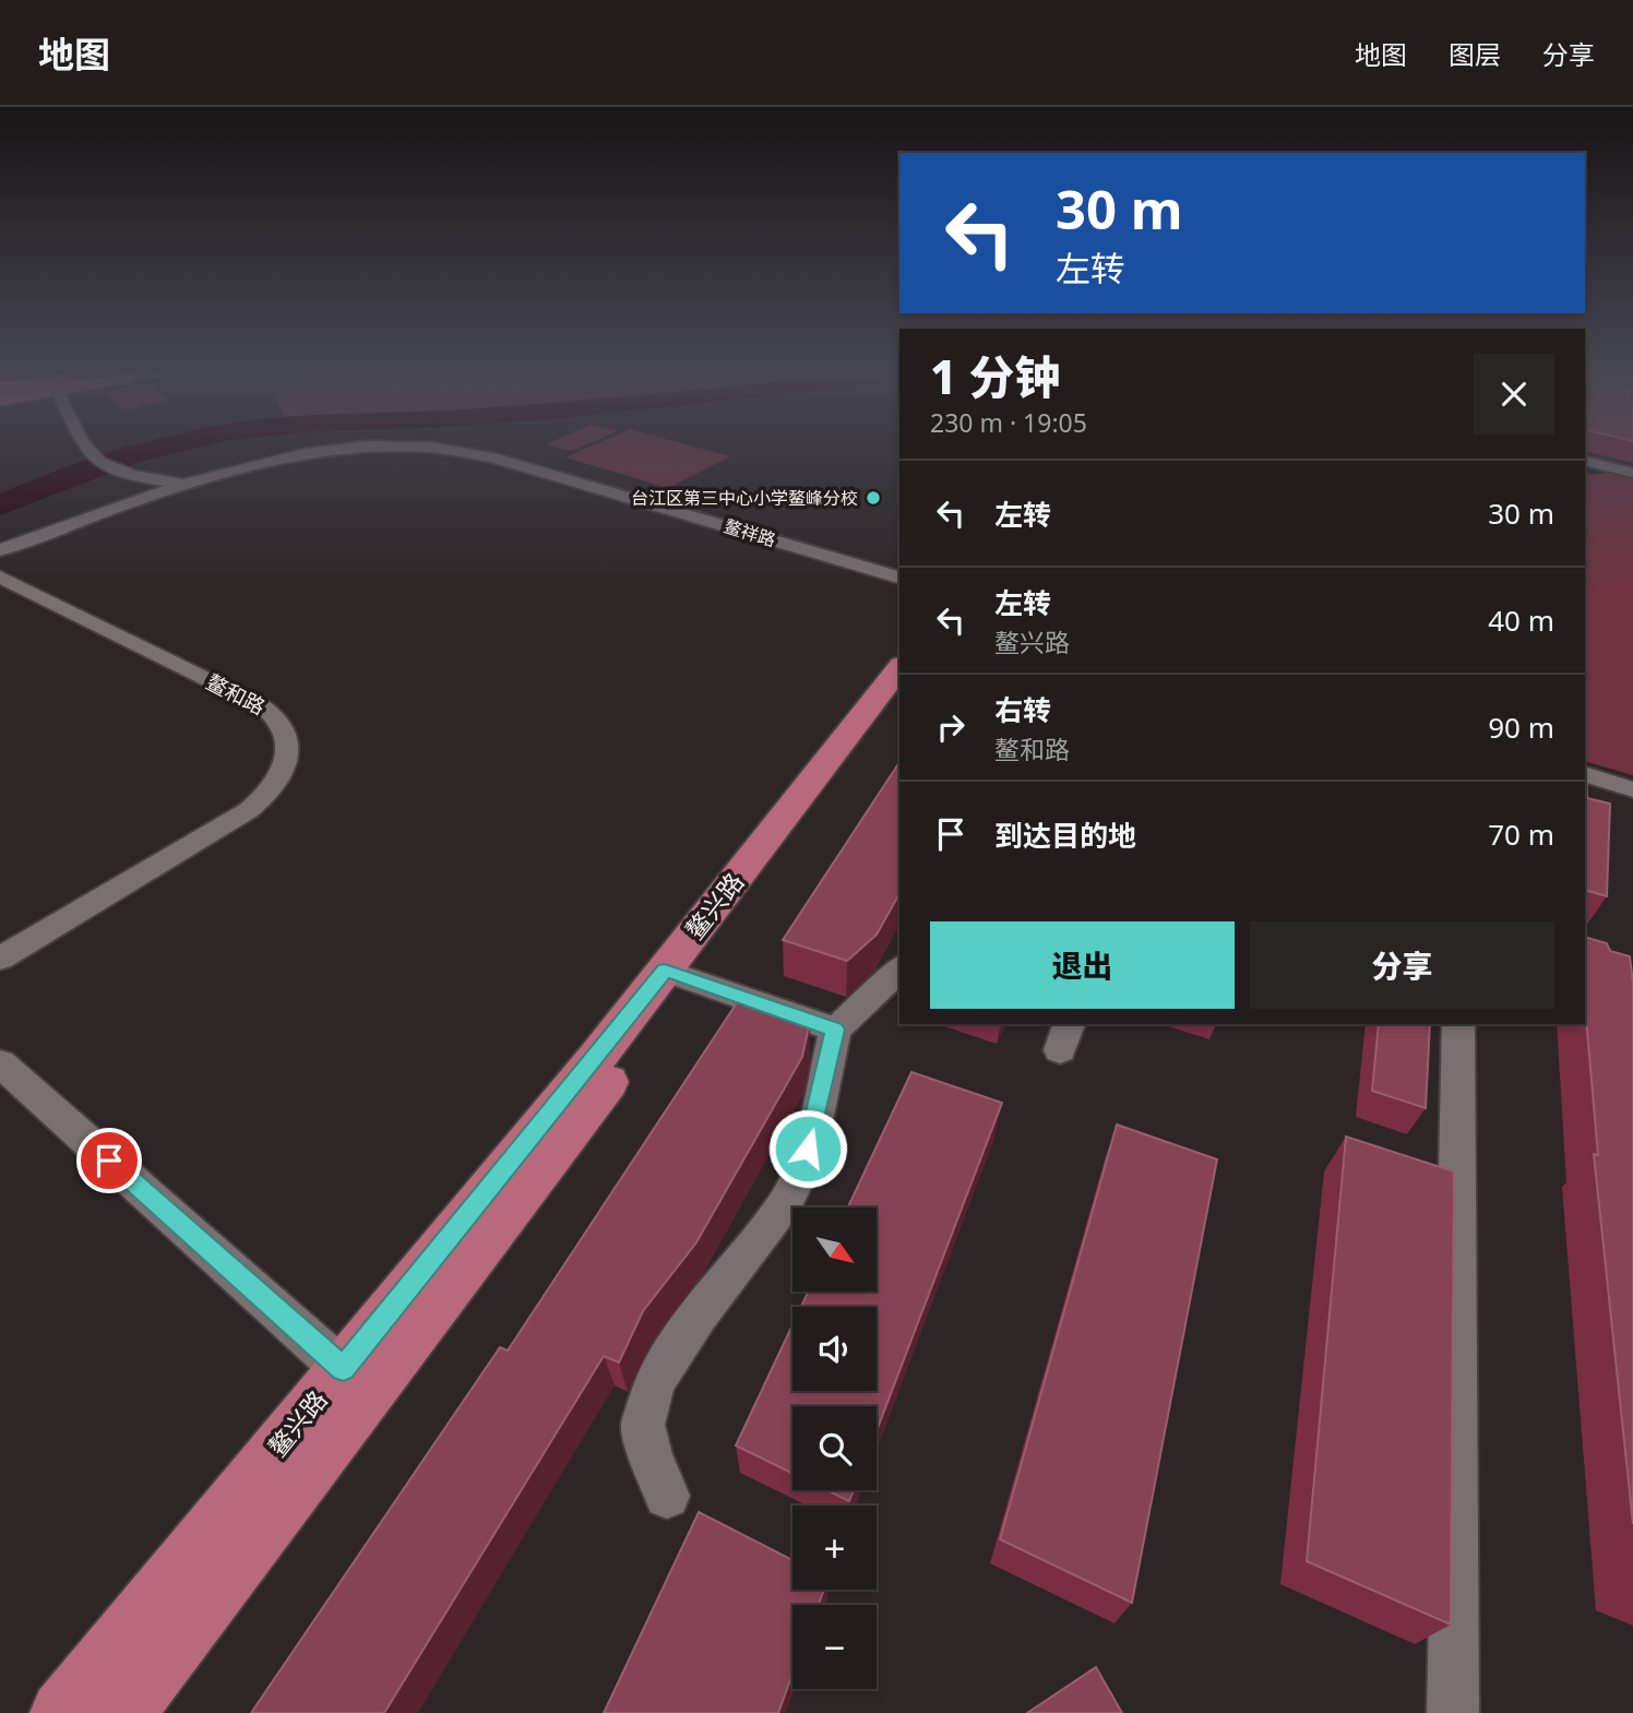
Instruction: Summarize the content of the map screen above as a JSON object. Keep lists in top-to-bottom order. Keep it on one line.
{"streets":{"main road":["鳌兴路"],"street":["鳌祥路","鳌和路"]},"places":["台江区第三中心小学鳌峰分校"],"north":"bottom right","page":{"header":"地图","nav":["地图","图层","分享"],"turn":["30 m","左转"],"heading":["1 分钟","230 m · 19:05"],"list":[{"name":"左转","value":"30 m"},{"name":"左转","note":"鳌兴路","value":"40 m"},{"name":"右转","note":"鳌和路","value":"90 m"},{"name":"到达目的地","value":"70 m"}],"buttons":["退出","分享"],"map_buttons":["+","−"]}}
